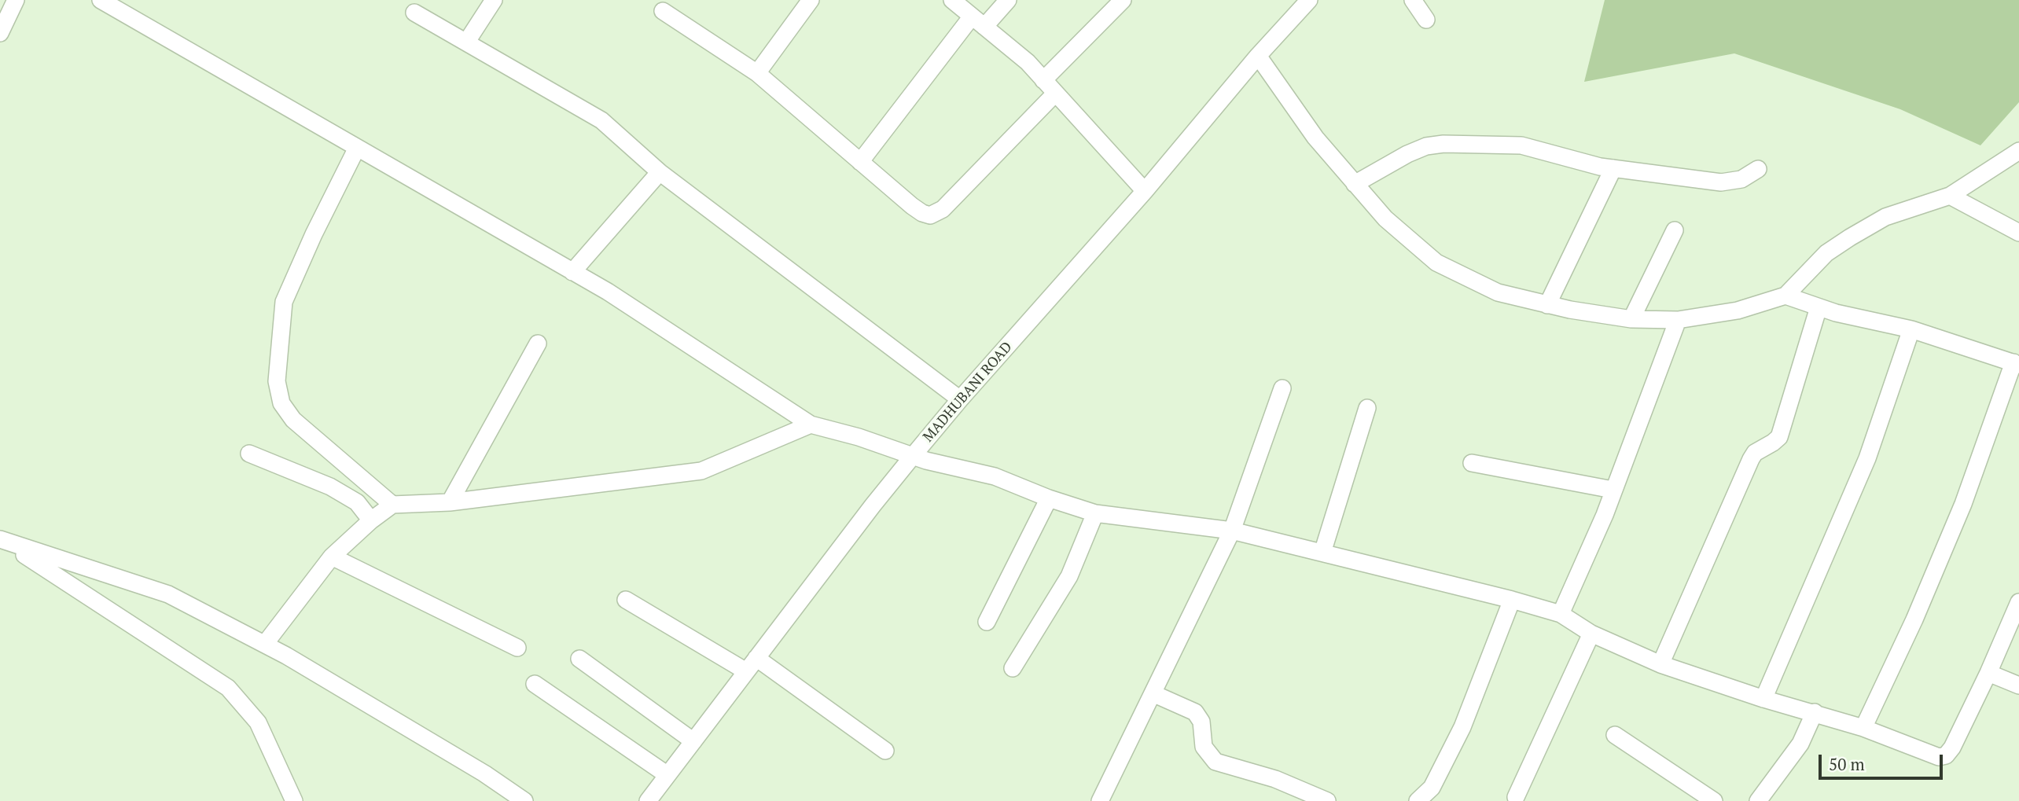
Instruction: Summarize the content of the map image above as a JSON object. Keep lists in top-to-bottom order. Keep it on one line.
{"streets":{"street":["MADHUBANI ROAD"]},"scale_bar":"50 m"}
